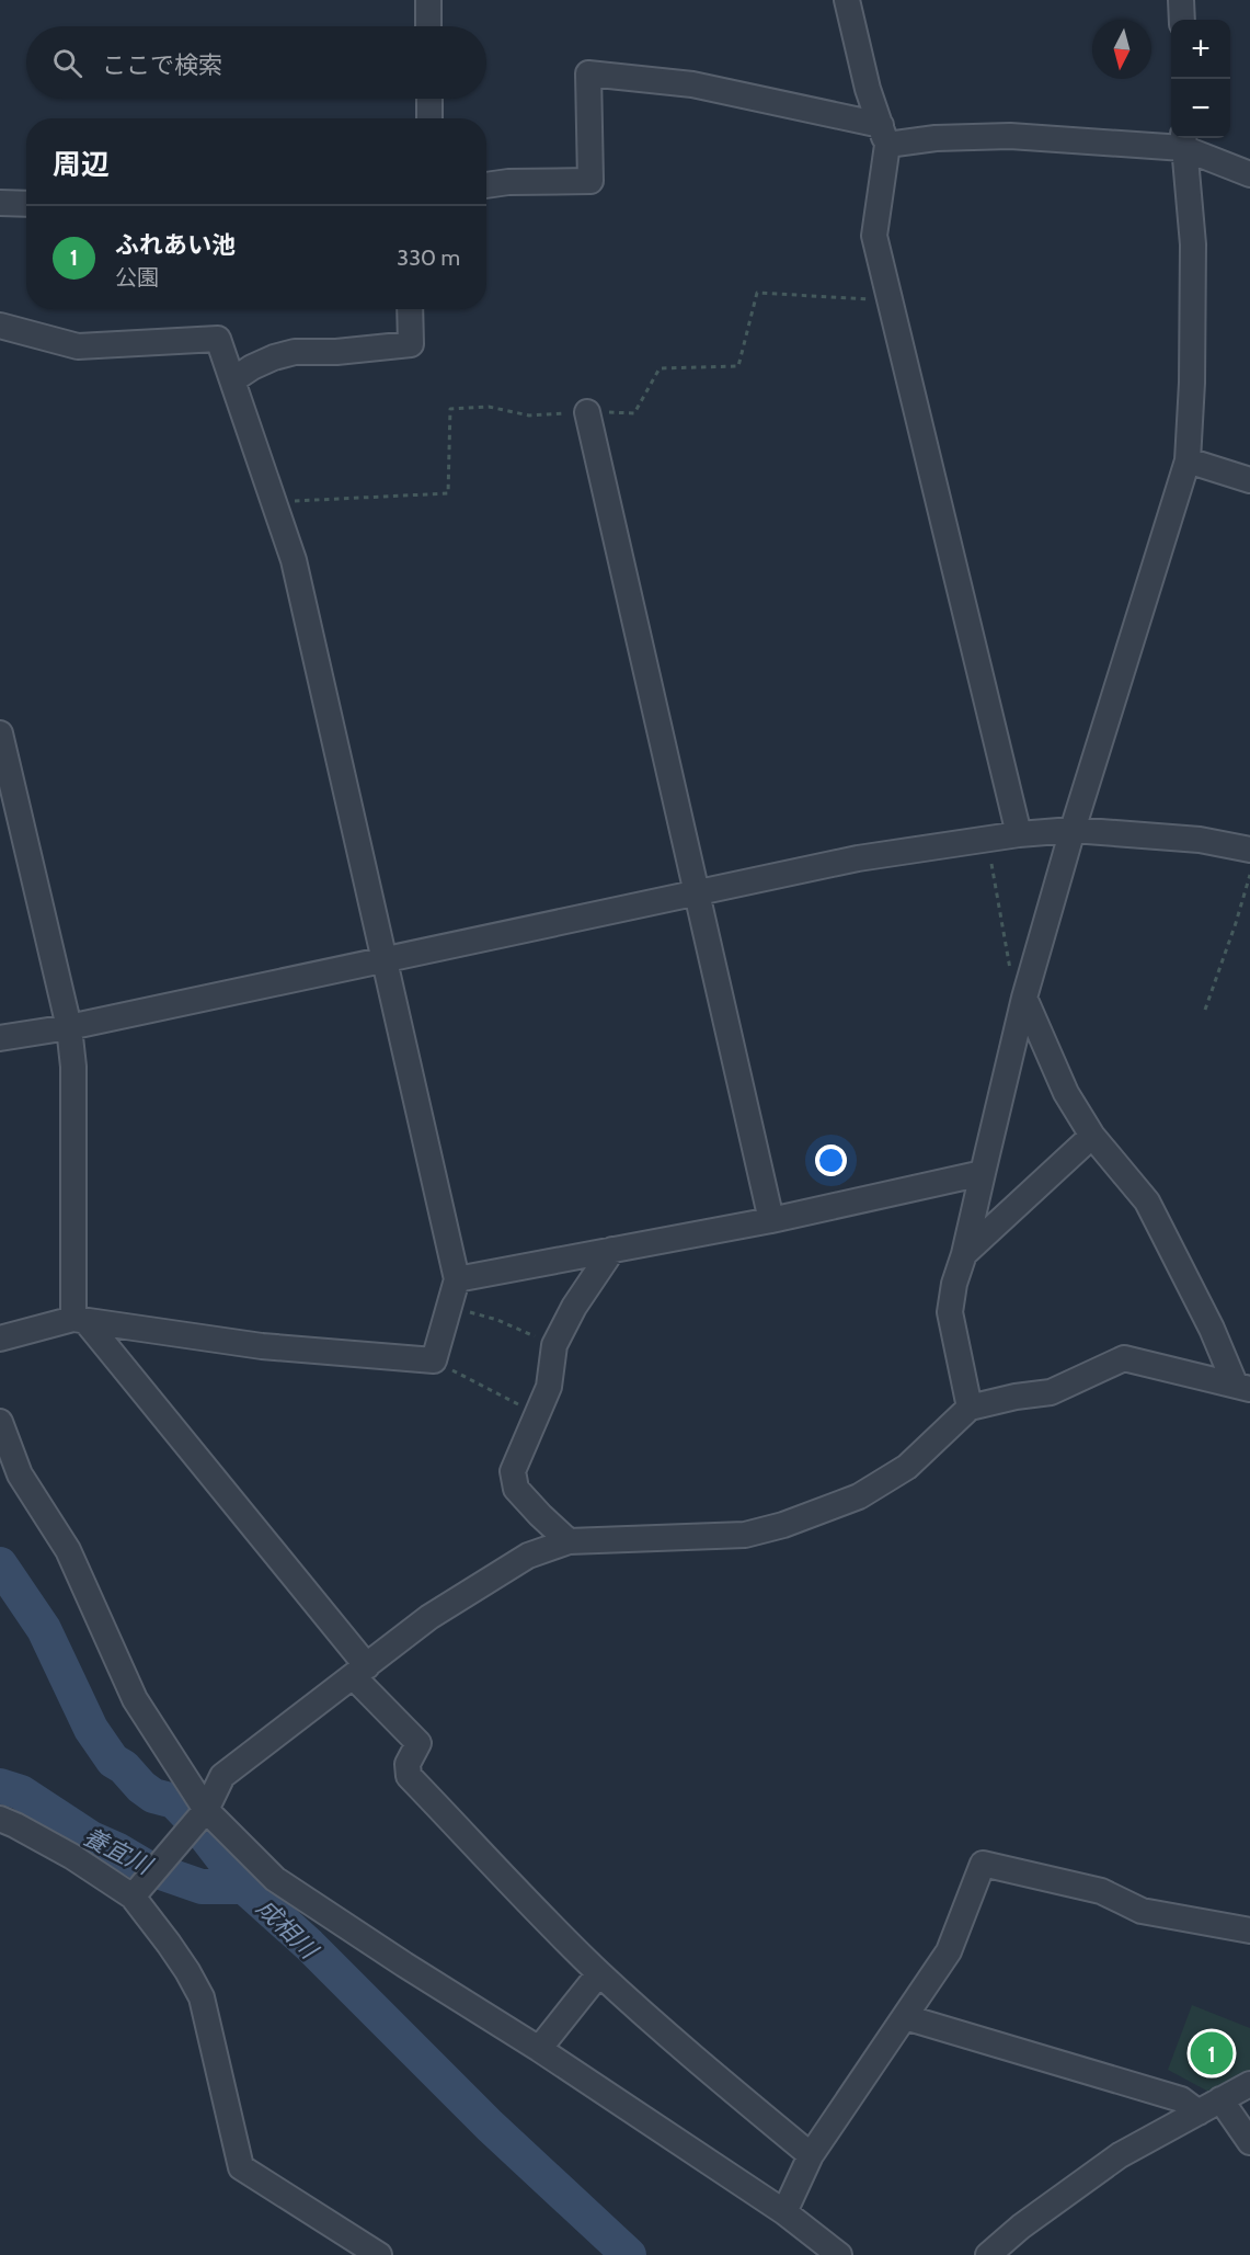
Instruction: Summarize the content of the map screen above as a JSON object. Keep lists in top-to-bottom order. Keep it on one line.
{"water":["養宜川","成相川"],"north":"bottom","page":{"map_buttons":["+","−"],"search":"ここで検索","heading":"周辺","list":[{"mark":"1","name":"ふれあい池","note":"公園","value":"330 m"}],"pins":"1"}}
